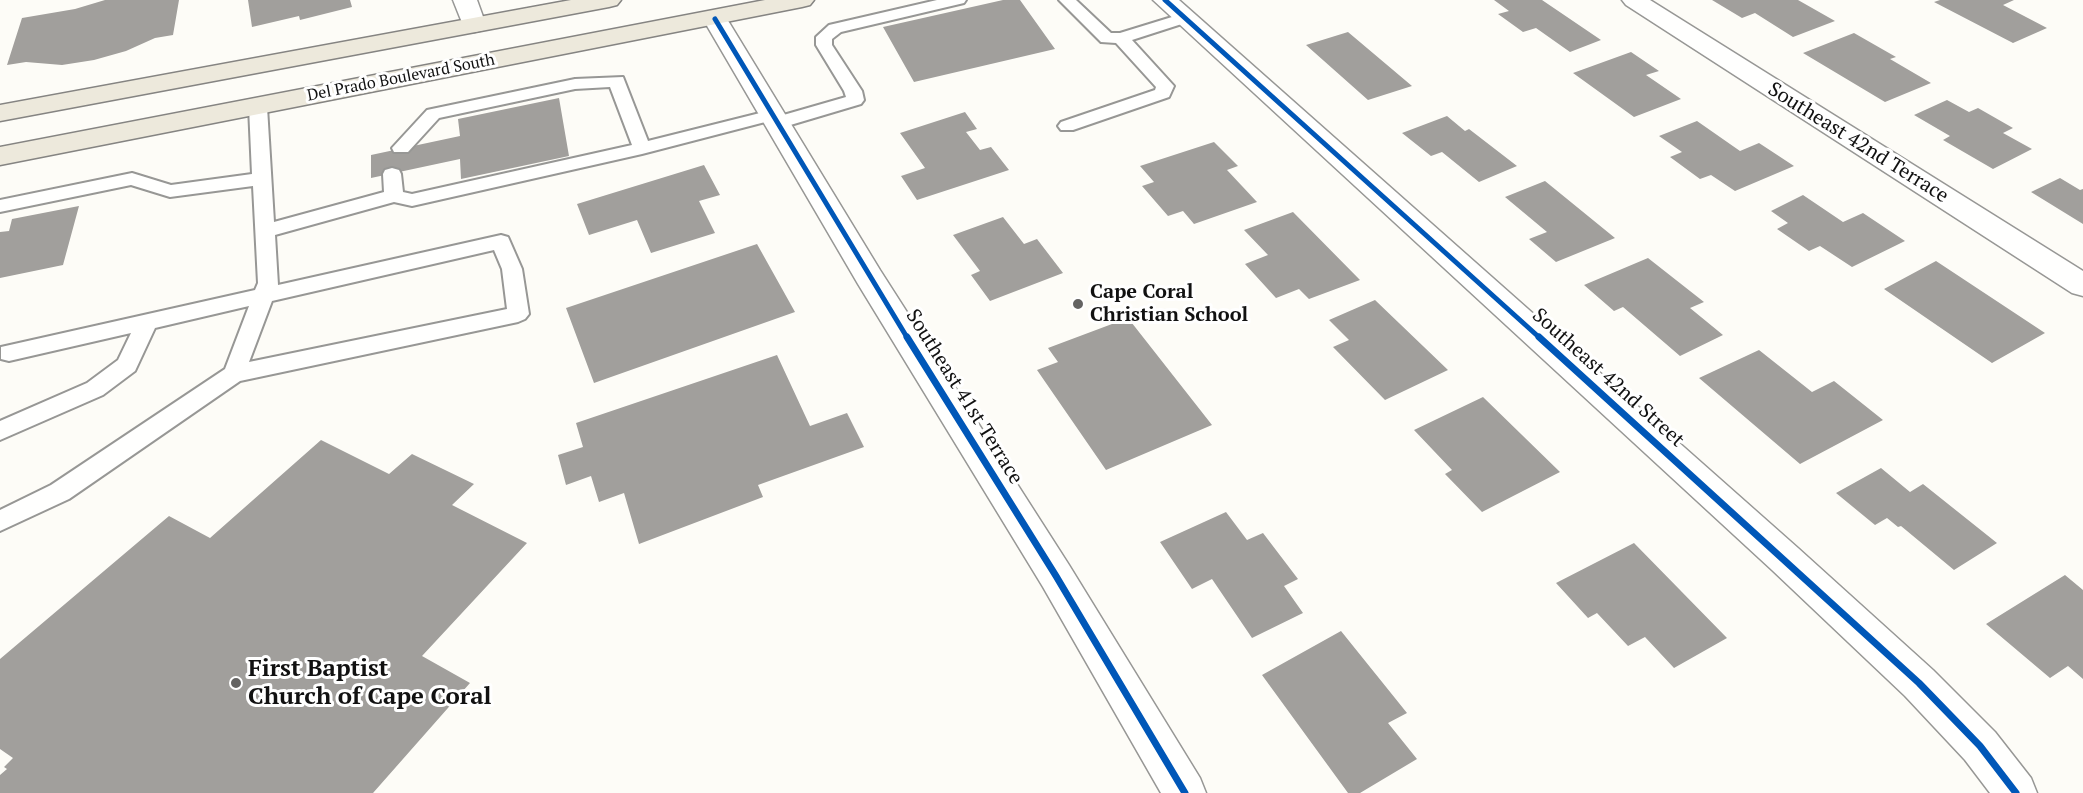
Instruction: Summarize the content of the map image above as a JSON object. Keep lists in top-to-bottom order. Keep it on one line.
{"streets":{"main road":["Del Prado Boulevard South"],"street":["Southeast 42nd Terrace","Southeast 42nd Street","Southeast 41st Terrace"]},"crossings":[["Del Prado Boulevard South","Southeast 41st Terrace"]],"places":["Cape Coral Christian School","First Baptist Church of Cape Coral"]}
